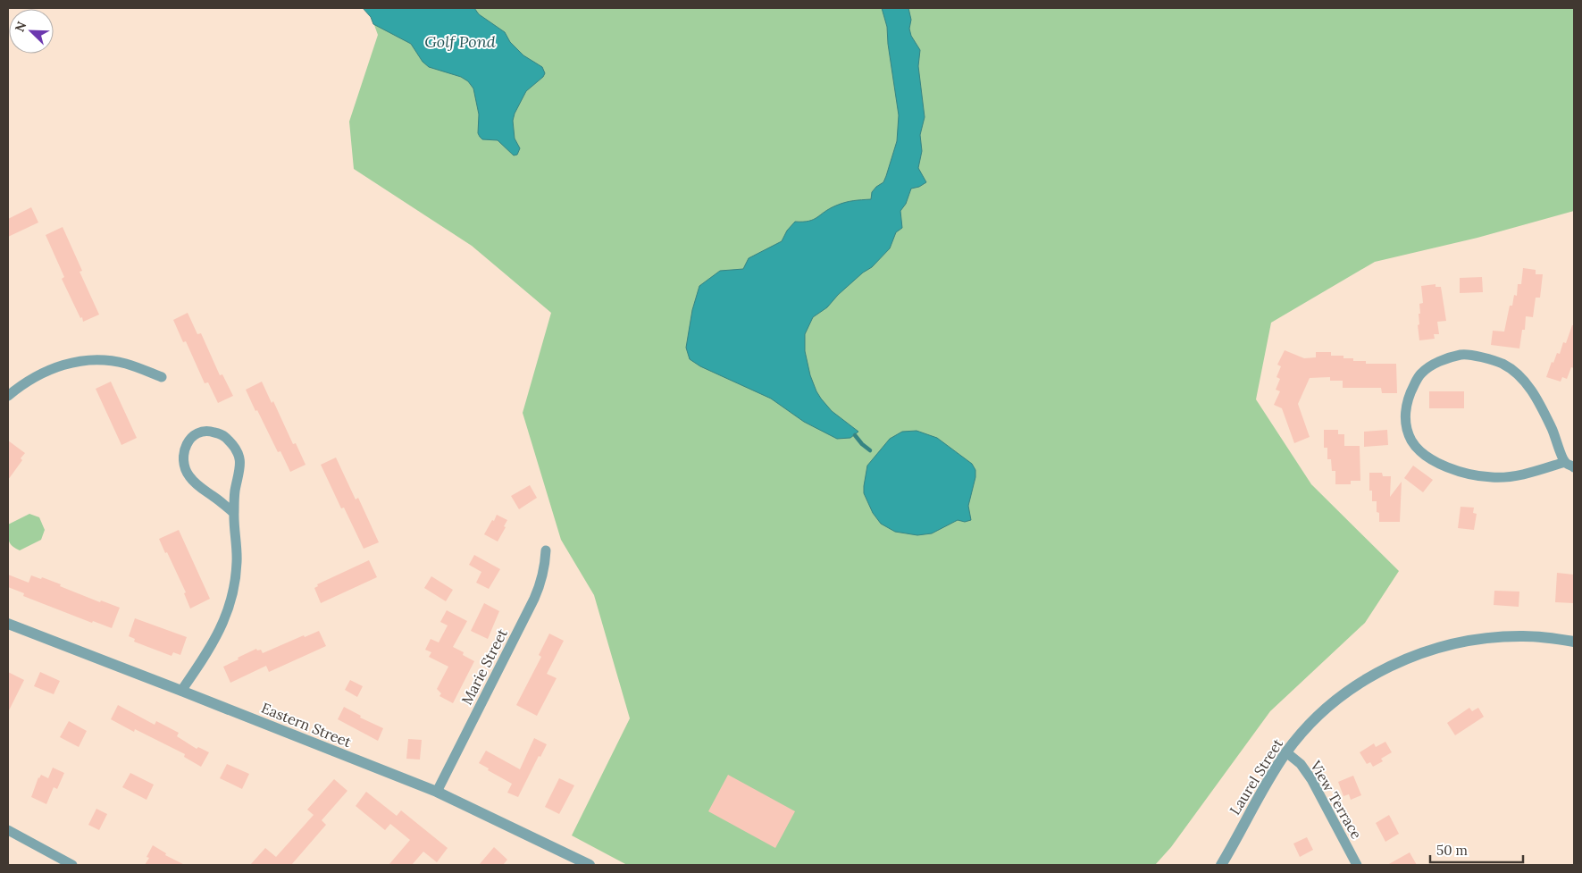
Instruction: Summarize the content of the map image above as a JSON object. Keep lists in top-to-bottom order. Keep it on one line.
{"streets":{"street":["Marie Street","Eastern Street","Laurel Street","View Terrace"]},"crossings":[["Marie Street","Eastern Street"],["Laurel Street","View Terrace"]],"water":["Golf Pond"],"scale_bar":"50 m","north":"top left"}
